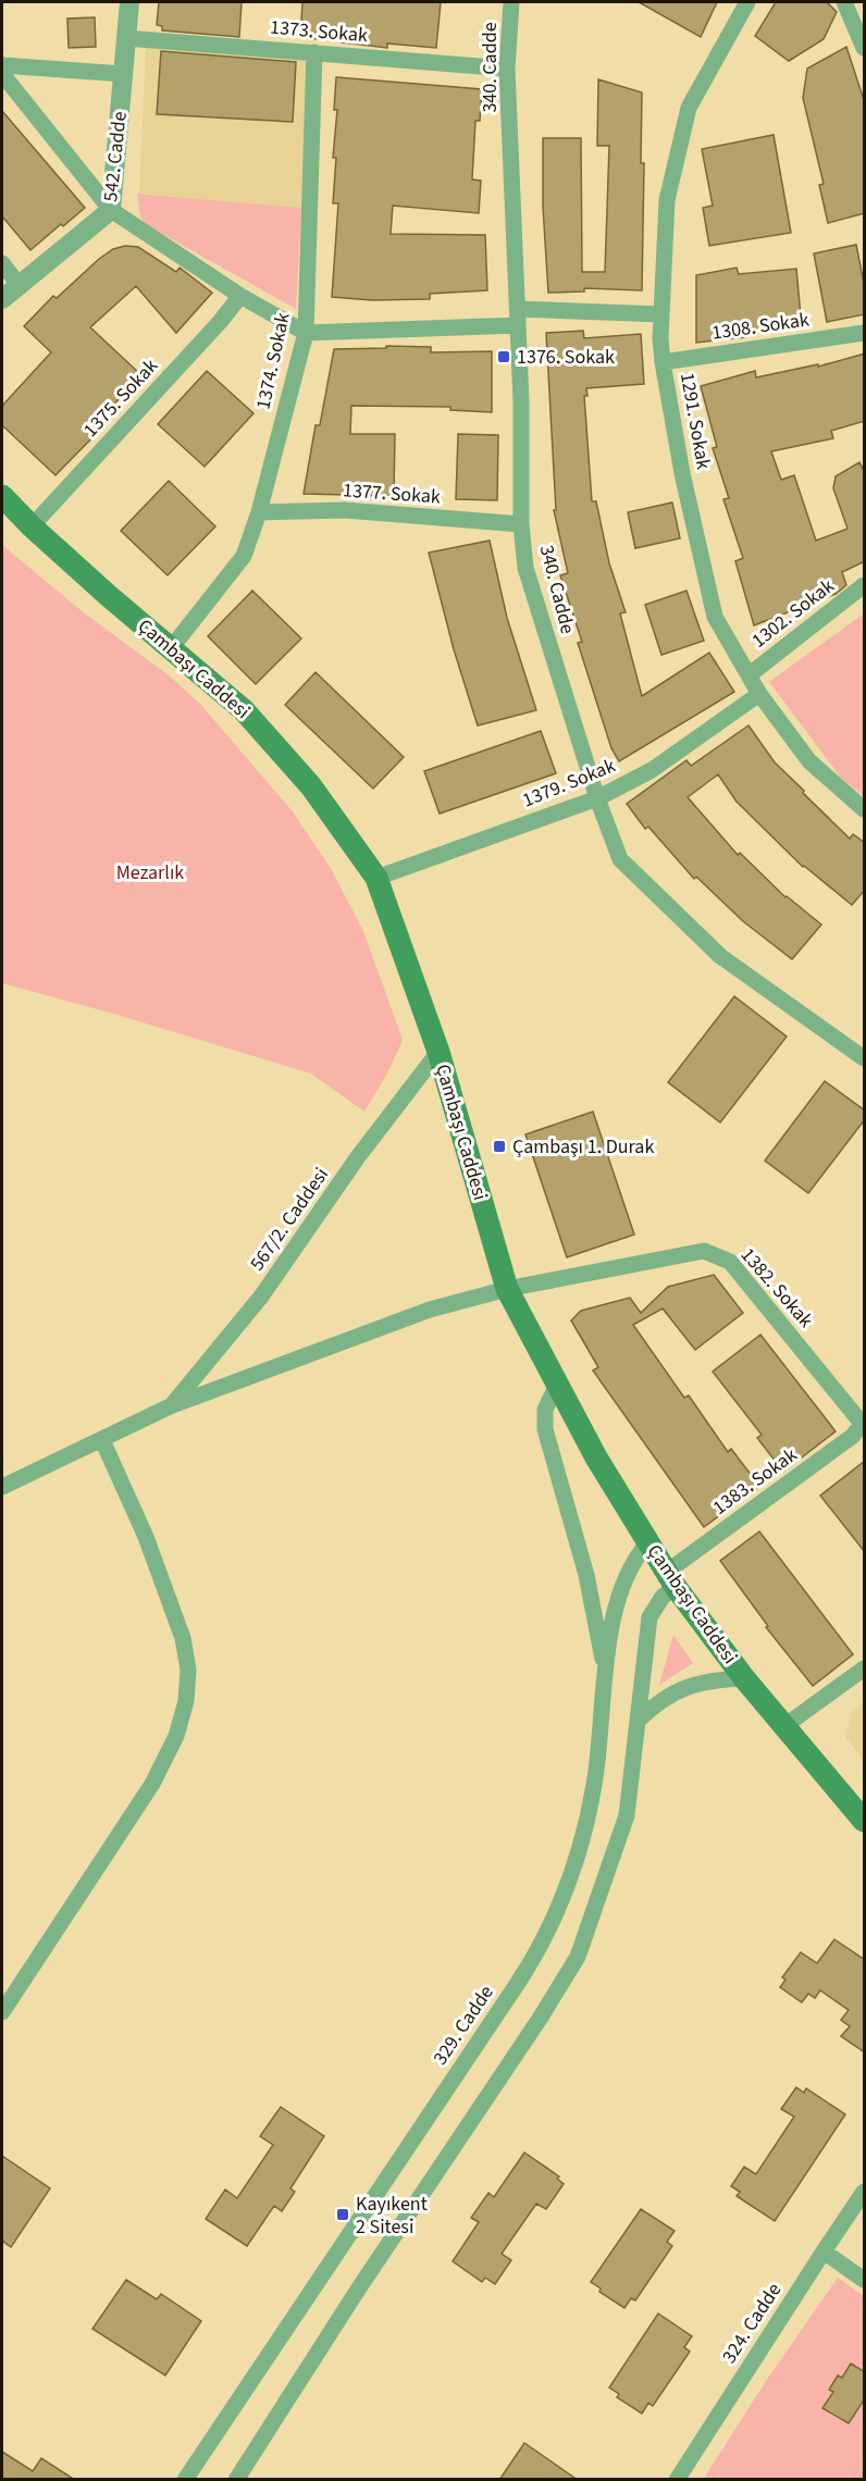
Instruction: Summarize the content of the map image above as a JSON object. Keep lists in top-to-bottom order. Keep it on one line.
{"streets":{"main road":["Çambaşı Caddesi"],"street":["1373. Sokak","340. Cadde","542. Cadde","1308. Sokak","1374. Sokak","1375. Sokak","1291. Sokak","1377. Sokak","1302. Sokak","1379. Sokak","567/2. Caddesi","1382. Sokak","1383. Sokak","329. Cadde","324. Cadde"]},"crossings":[["1373. Sokak","340. Cadde"],["1373. Sokak","542. Cadde"],["1373. Sokak","1374. Sokak"],["340. Cadde","1377. Sokak"],["340. Cadde","1379. Sokak"],["1308. Sokak","1291. Sokak"],["1374. Sokak","1377. Sokak"],["1374. Sokak","Çambaşı Caddesi"],["1375. Sokak","Çambaşı Caddesi"],["1291. Sokak","1302. Sokak"],["1291. Sokak","1379. Sokak"],["Çambaşı Caddesi","1379. Sokak"],["Çambaşı Caddesi","567/2. Caddesi"],["Çambaşı Caddesi","1382. Sokak"],["Çambaşı Caddesi","1383. Sokak"],["Çambaşı Caddesi","329. Cadde"],["567/2. Caddesi","1382. Sokak"],["1382. Sokak","1383. Sokak"]],"parks":["Mezarlık"],"places":{"transit":["1376. Sokak","Çambaşı 1. Durak","Kayıkent 2 Sitesi"]}}
